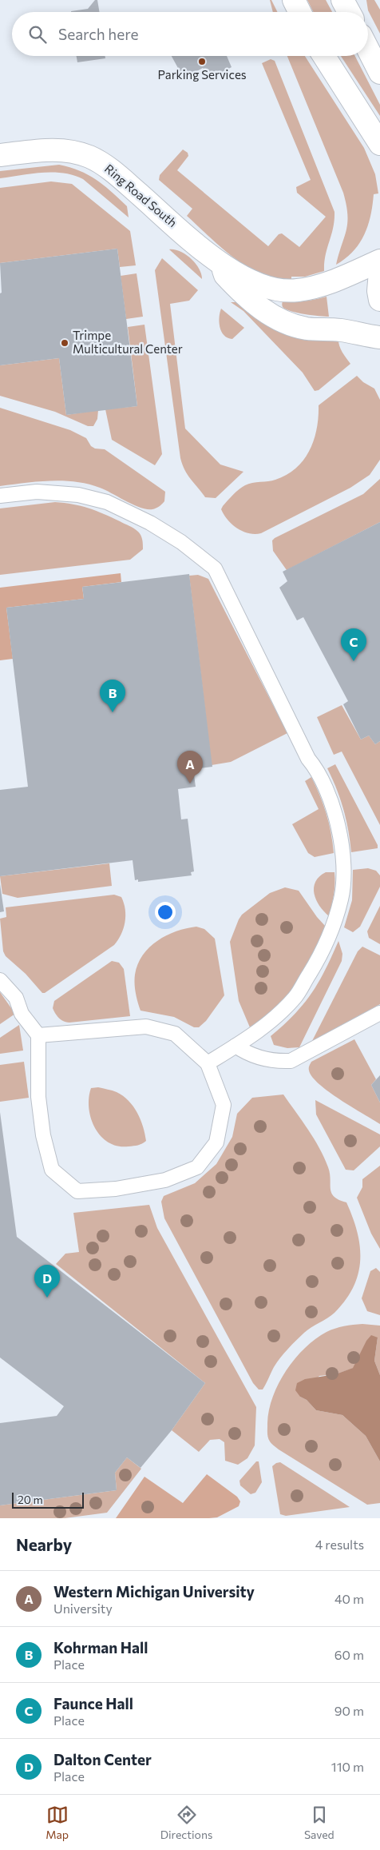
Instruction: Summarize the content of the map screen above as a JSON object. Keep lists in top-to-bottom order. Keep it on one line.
{"streets":{"street":["Ring Road South"]},"places":["Parking Services","Trimpe Multicultural Center"],"scale_bar":"20 m","page":{"search":"Search here","pins":["C","B","A","D"],"scale":"20 m","heading":["Nearby","4 results"],"list":[{"mark":"A","name":"Western Michigan University","note":"University","value":"40 m"},{"mark":"B","name":"Kohrman Hall","note":"Place","value":"60 m"},{"mark":"C","name":"Faunce Hall","note":"Place","value":"90 m"},{"mark":"D","name":"Dalton Center","note":"Place","value":"110 m"}],"nav":["Map","Directions","Saved"]}}
